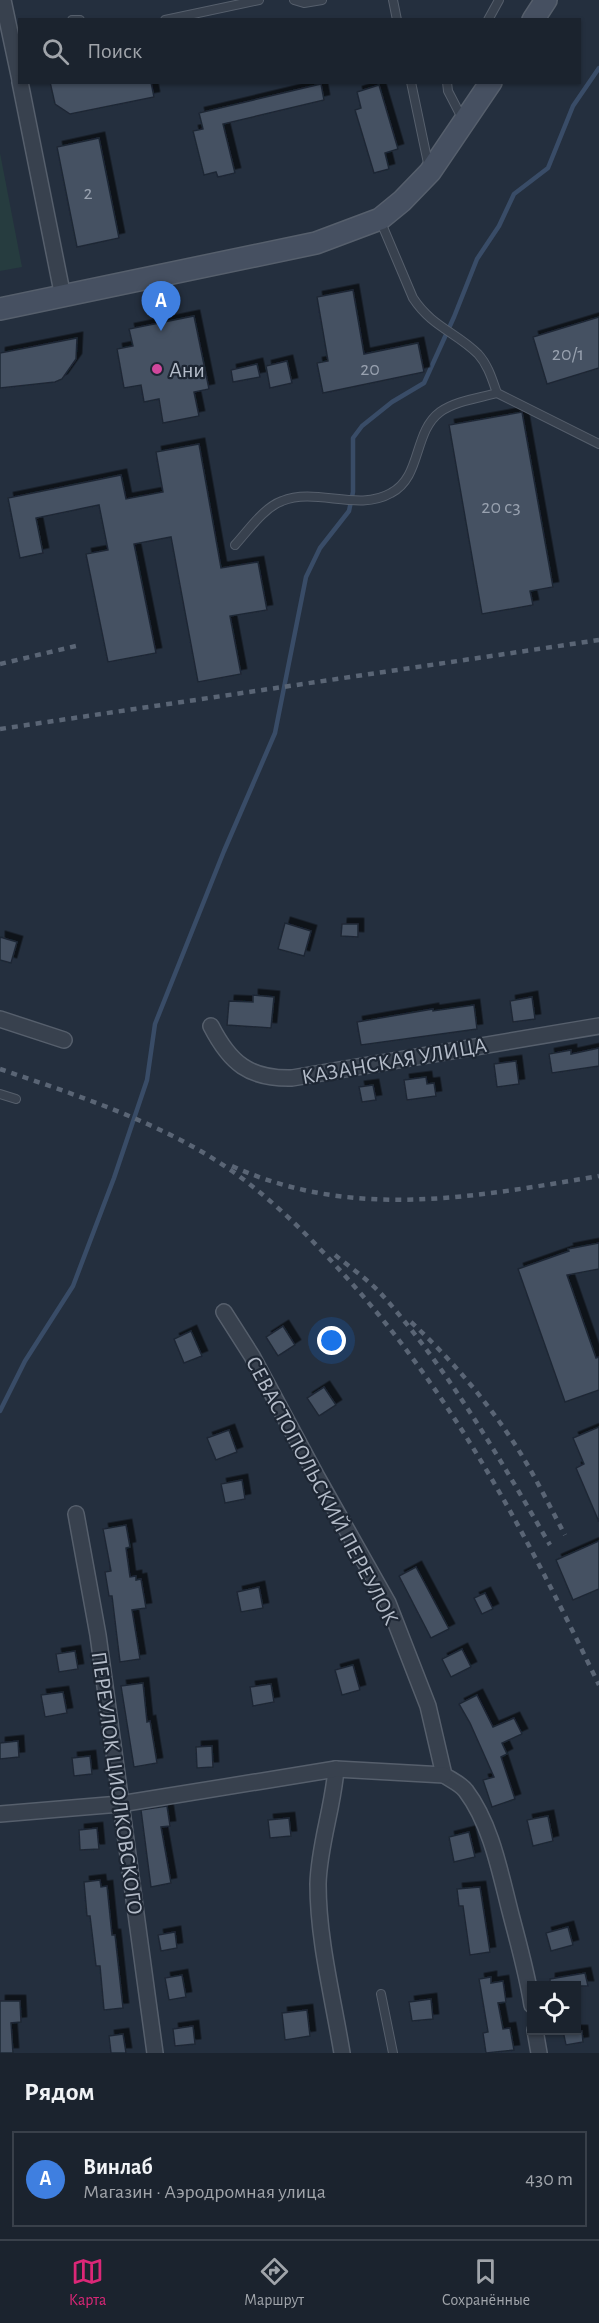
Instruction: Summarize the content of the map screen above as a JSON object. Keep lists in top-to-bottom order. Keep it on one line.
{"streets":{"street":["КАЗАНСКАЯ УЛИЦА","СЕВАСТОПОЛЬСКИЙ ПЕРЕУЛОК","ПЕРЕУЛОК ЦИОЛКОВСКОГО"]},"places":["Ани"],"house_numbers":["2","20/1","20","20 с3"],"page":{"search":"Поиск","pins":"A","heading":"Рядом","list":[{"mark":"A","name":"Винлаб","note":"Магазин · Аэродромная улица","value":"430 m"}],"nav":["Карта","Маршрут","Сохранённые"]}}
